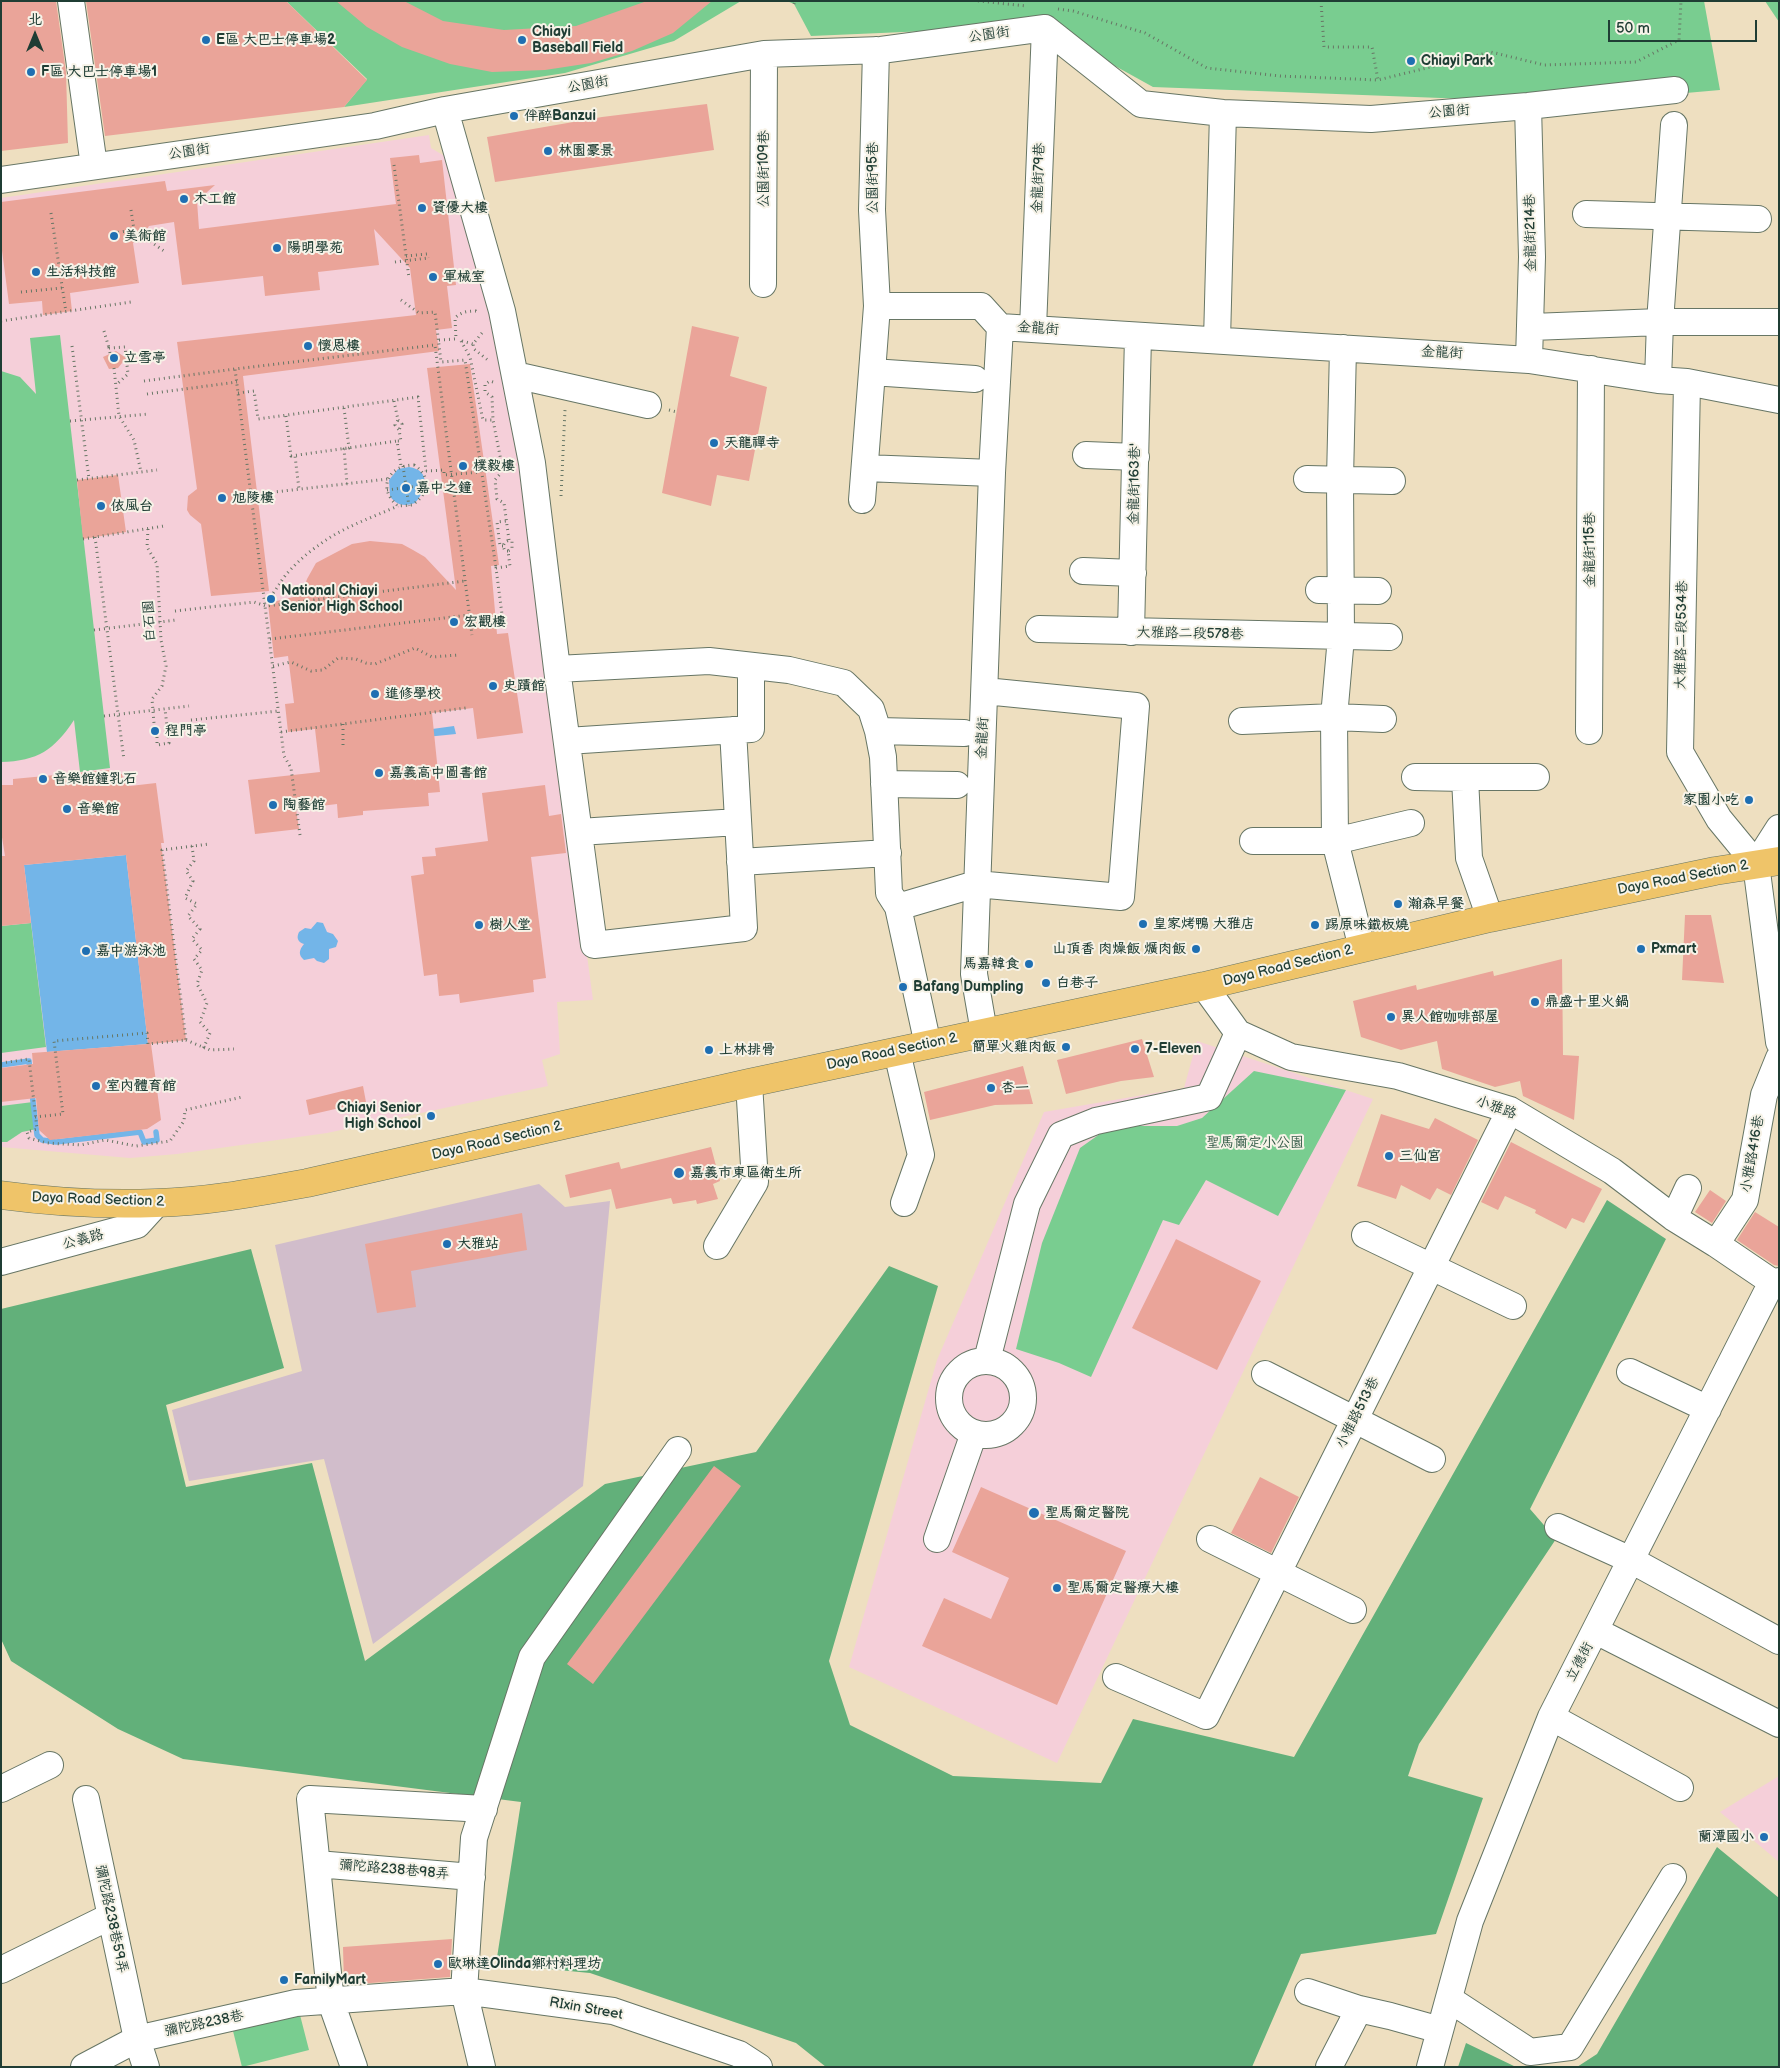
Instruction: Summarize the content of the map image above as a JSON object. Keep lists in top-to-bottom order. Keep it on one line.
{"streets":{"main road":["Daya Road Section 2"],"street":["公園街","公園街109巷","公園街95巷","金龍街79巷","金龍街214巷","金龍街","金龍街163巷'","金龍街115巷","大雅路二段578巷","大雅路二段534巷","小雅路","小雅路416巷","公義路","小雅路513巷","立德街","彌陀路238巷98弄","彌陀路238巷59弄","RIxin Street","彌陀路238巷"],"path":["白石園"]},"crossings":[["公園街","公園街109巷"],["公園街","公園街95巷"],["公園街","金龍街79巷"],["公園街","金龍街214巷"],["金龍街79巷","金龍街"],["金龍街214巷","金龍街"],["金龍街","金龍街163巷'"],["金龍街","金龍街115巷"],["金龍街","大雅路二段534巷"],["金龍街","Daya Road Section 2"],["金龍街163巷'","大雅路二段578巷"],["大雅路二段534巷","Daya Road Section 2"],["Daya Road Section 2","小雅路"],["Daya Road Section 2","公義路"],["小雅路","小雅路416巷"],["小雅路","小雅路513巷"],["小雅路","立德街"],["彌陀路238巷59弄","彌陀路238巷"],["RIxin Street","彌陀路238巷"]],"parks":["聖馬爾定小公園"],"places":["E區 大巴士停車場2","Chiayi Baseball Field","Chiayi Park","F區 大巴士停車場1","伴醉Banzui","林園豪景","木工館","資優大樓","美術館","陽明學苑","生活科技館","軍械室","懷恩樓","立雪亭","天龍禪寺","樸毅樓","嘉中之鐘","旭陵樓","依風台","National Chiayi Senior High School","宏觀樓","史蹟館","進修學校","程門亭","嘉義高中圖書館","音樂館鐘乳石","家園小吃","陶藝館","音樂館","瀚森早餐","皇家烤鴨 大雅店","樹人堂","踢原味鐵板燒","山頂香 肉燥飯 爌肉飯","Pxmart","嘉中游泳池","馬嘉韓食","白巷子","Bafang Dumpling","鼎盛十里火鍋","異人館咖啡部屋","簡單火雞肉飯","7-Eleven","上林排骨","室內體育館","杏一","Chiayi Senior High School","三仙宮","嘉義市東區衛生所","大雅站","聖馬爾定醫院","聖馬爾定醫療大樓","蘭潭國小","歐琳達Olinda鄉村料理坊","FamilyMart"],"scale_bar":"50 m","north":"top"}
